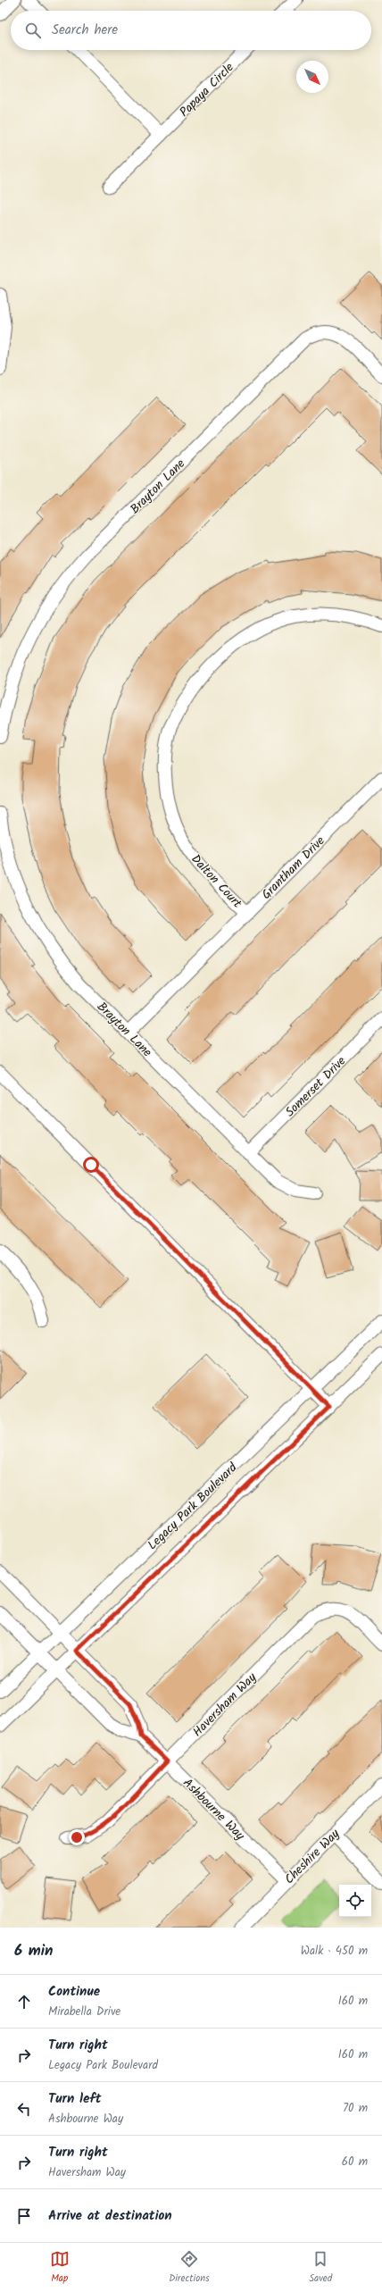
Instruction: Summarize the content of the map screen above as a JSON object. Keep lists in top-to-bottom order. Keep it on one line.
{"streets":{"street":["Papaya Circle","Brayton Lane","Grantham Drive","Dalton Court","Somerset Drive","Legacy Park Boulevard","Haversham Way","Ashbourne Way","Cheshire Way"]},"crossings":[["Brayton Lane","Grantham Drive"],["Brayton Lane","Somerset Drive"],["Grantham Drive","Dalton Court"],["Legacy Park Boulevard","Ashbourne Way"],["Haversham Way","Ashbourne Way"],["Ashbourne Way","Cheshire Way"]],"north":"bottom right","page":{"search":"Search here","heading":["6 min","Walk · 450 m"],"list":[["Continue","Mirabella Drive","160 m"],["Turn right","Legacy Park Boulevard","160 m"],["Turn left","Ashbourne Way","70 m"],["Turn right","Haversham Way","60 m"],"Arrive at destination"],"nav":["Map","Directions","Saved"]}}
